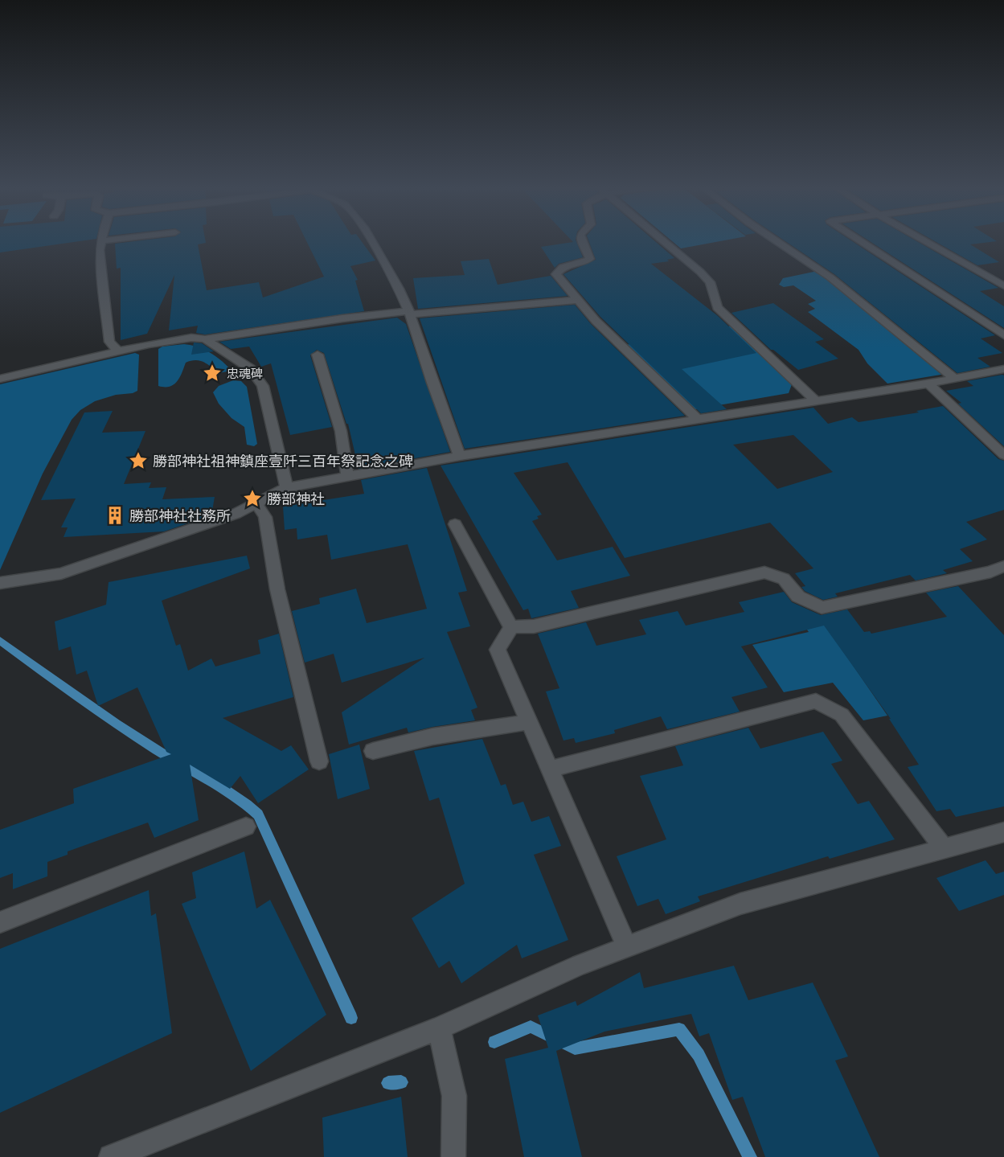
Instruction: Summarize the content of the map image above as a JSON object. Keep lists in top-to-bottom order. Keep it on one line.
{"places":{"place":["忠魂碑","勝部神社祖神鎮座壹阡三百年祭記念之碑","勝部神社"],"building":["勝部神社社務所"]}}
